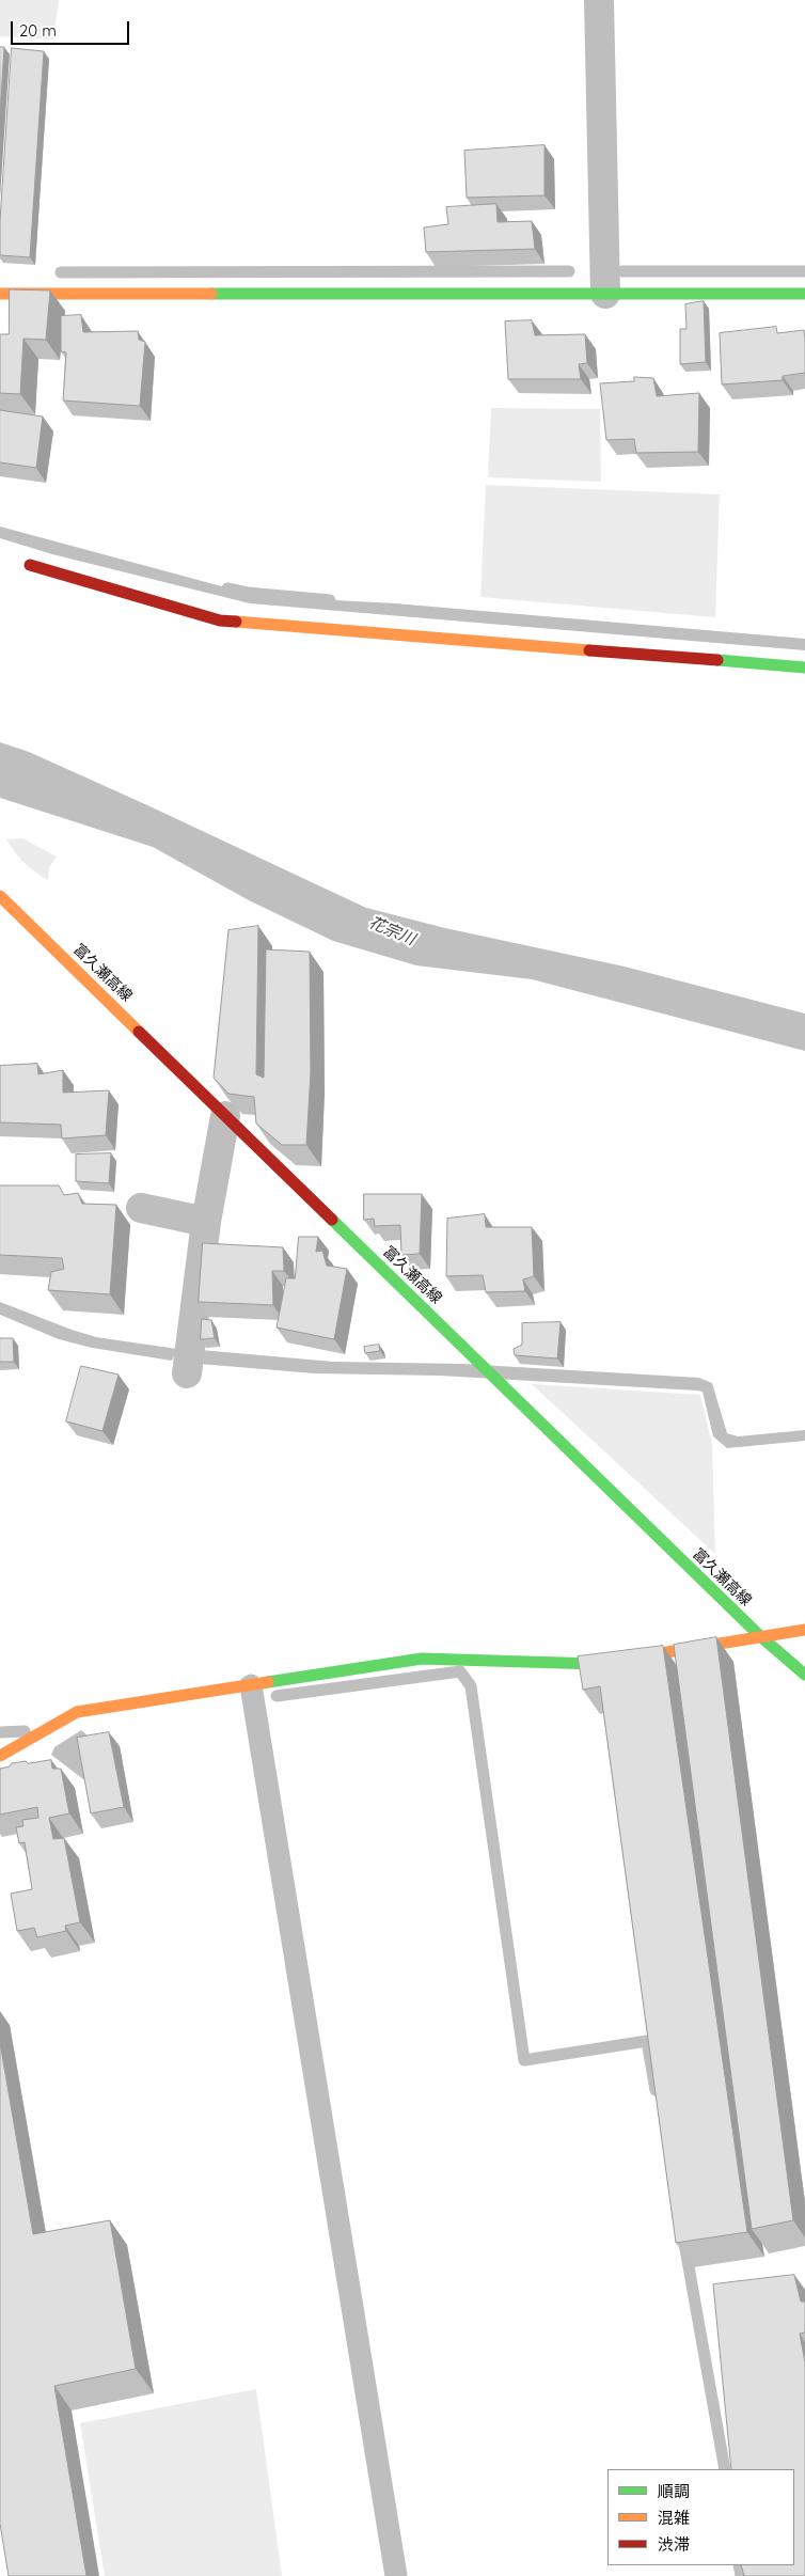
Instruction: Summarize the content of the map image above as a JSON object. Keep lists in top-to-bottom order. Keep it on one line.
{"streets":{"street":["富久瀬高線"]},"water":["花宗川"],"legend":["順調","混雑","渋滞"],"scale_bar":"20 m"}
